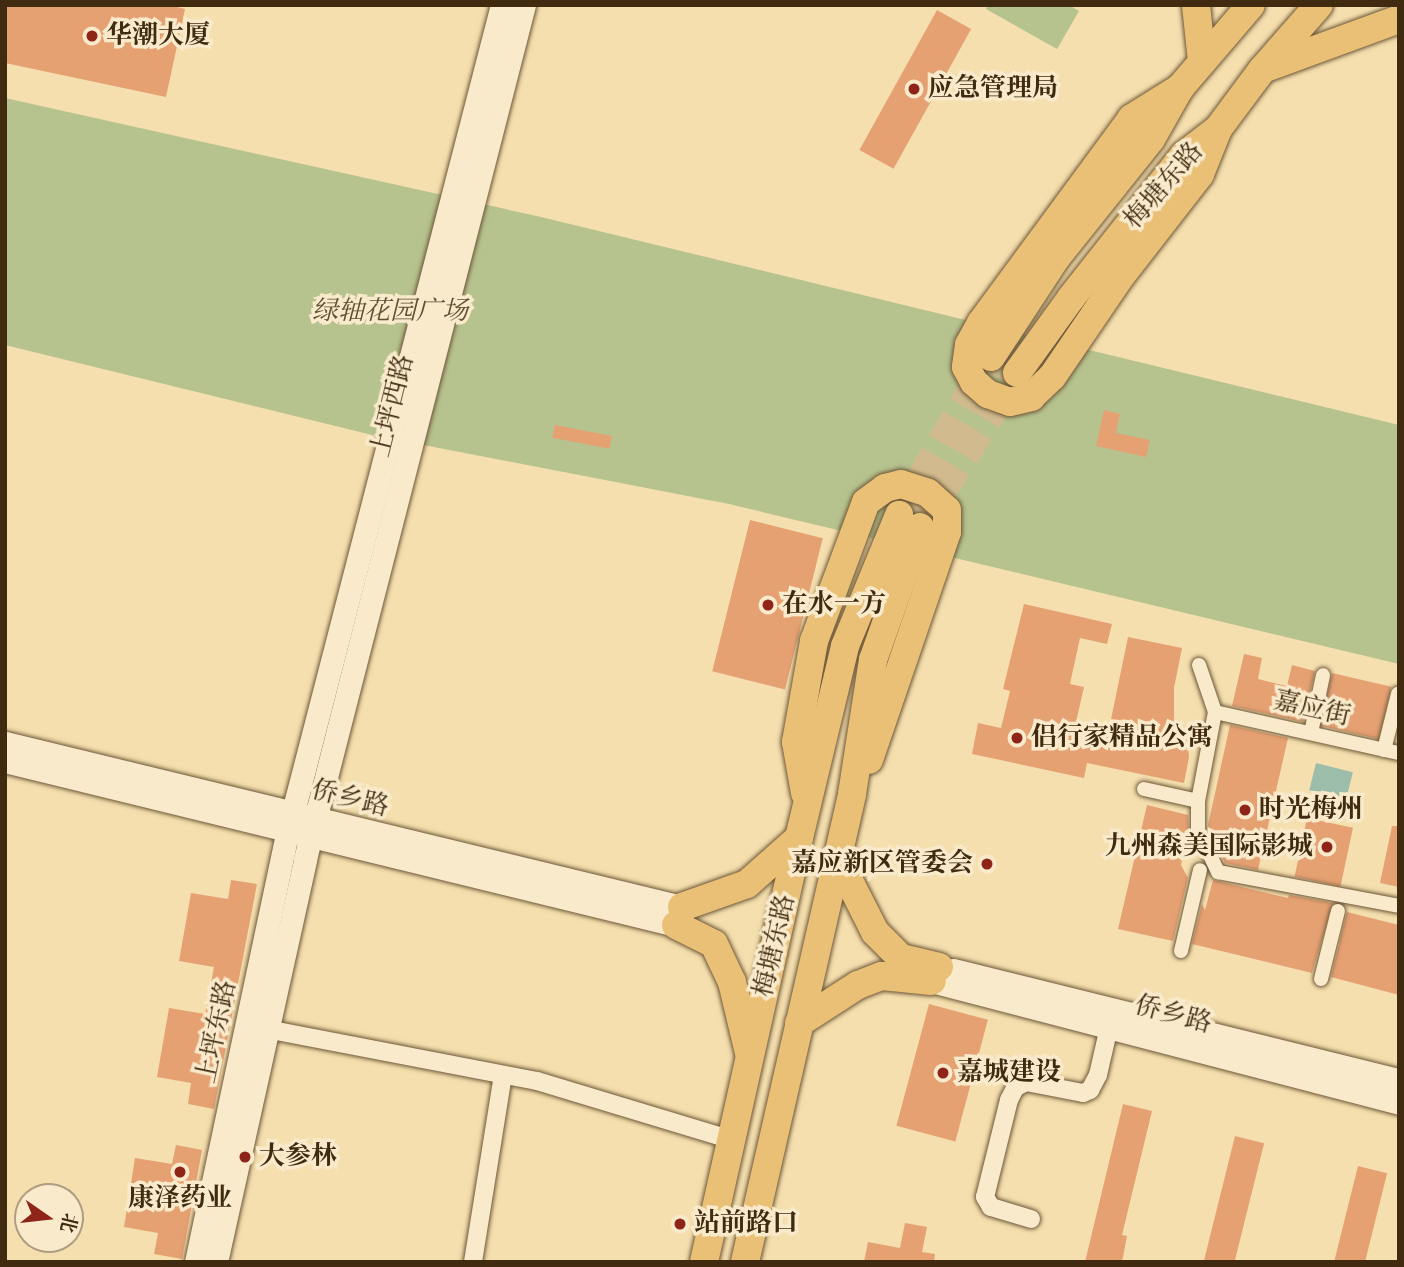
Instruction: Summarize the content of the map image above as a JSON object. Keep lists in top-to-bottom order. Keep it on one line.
{"streets":{"main road":["梅塘东路"],"street":["上坪西路","嘉应街","侨乡路","上坪东路"]},"crossings":[["上坪西路","侨乡路"],["上坪西路","上坪东路"],["侨乡路","上坪东路"]],"parks":["绿轴花园广场"],"places":["华潮大厦","应急管理局","在水一方","侣行家精品公寓","时光梅州","九州森美国际影城","嘉应新区管委会","嘉城建设","大参林","康泽药业","站前路口"],"north":"right"}
